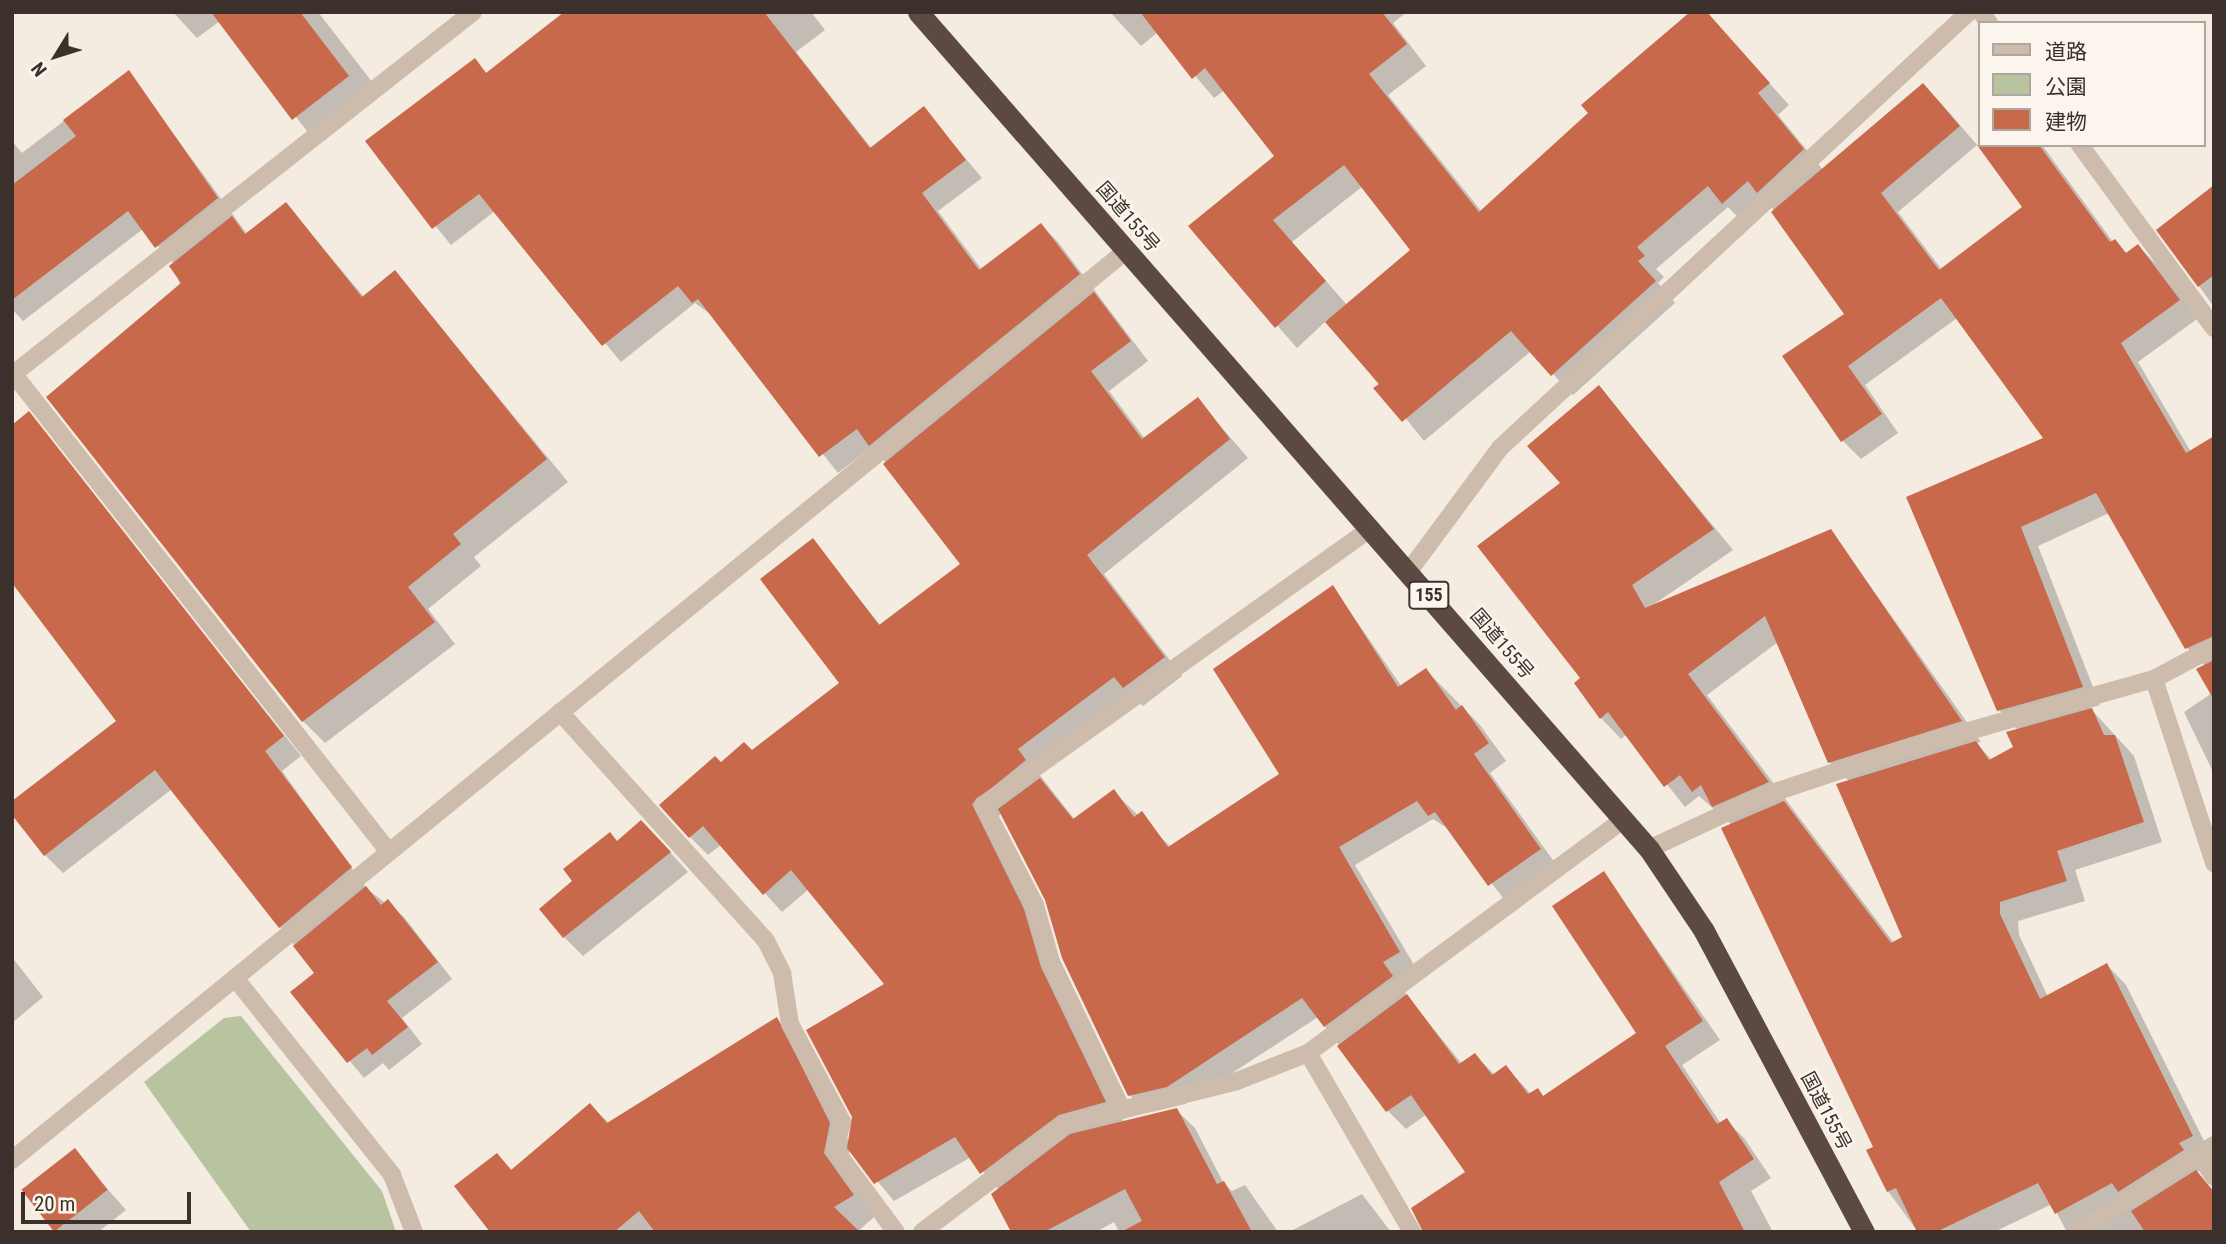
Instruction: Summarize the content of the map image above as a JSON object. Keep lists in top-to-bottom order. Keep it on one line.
{"streets":{"highway":["国道155号","155"]},"legend":["道路","公園","建物"],"scale_bar":"20 m","north":"bottom left"}
